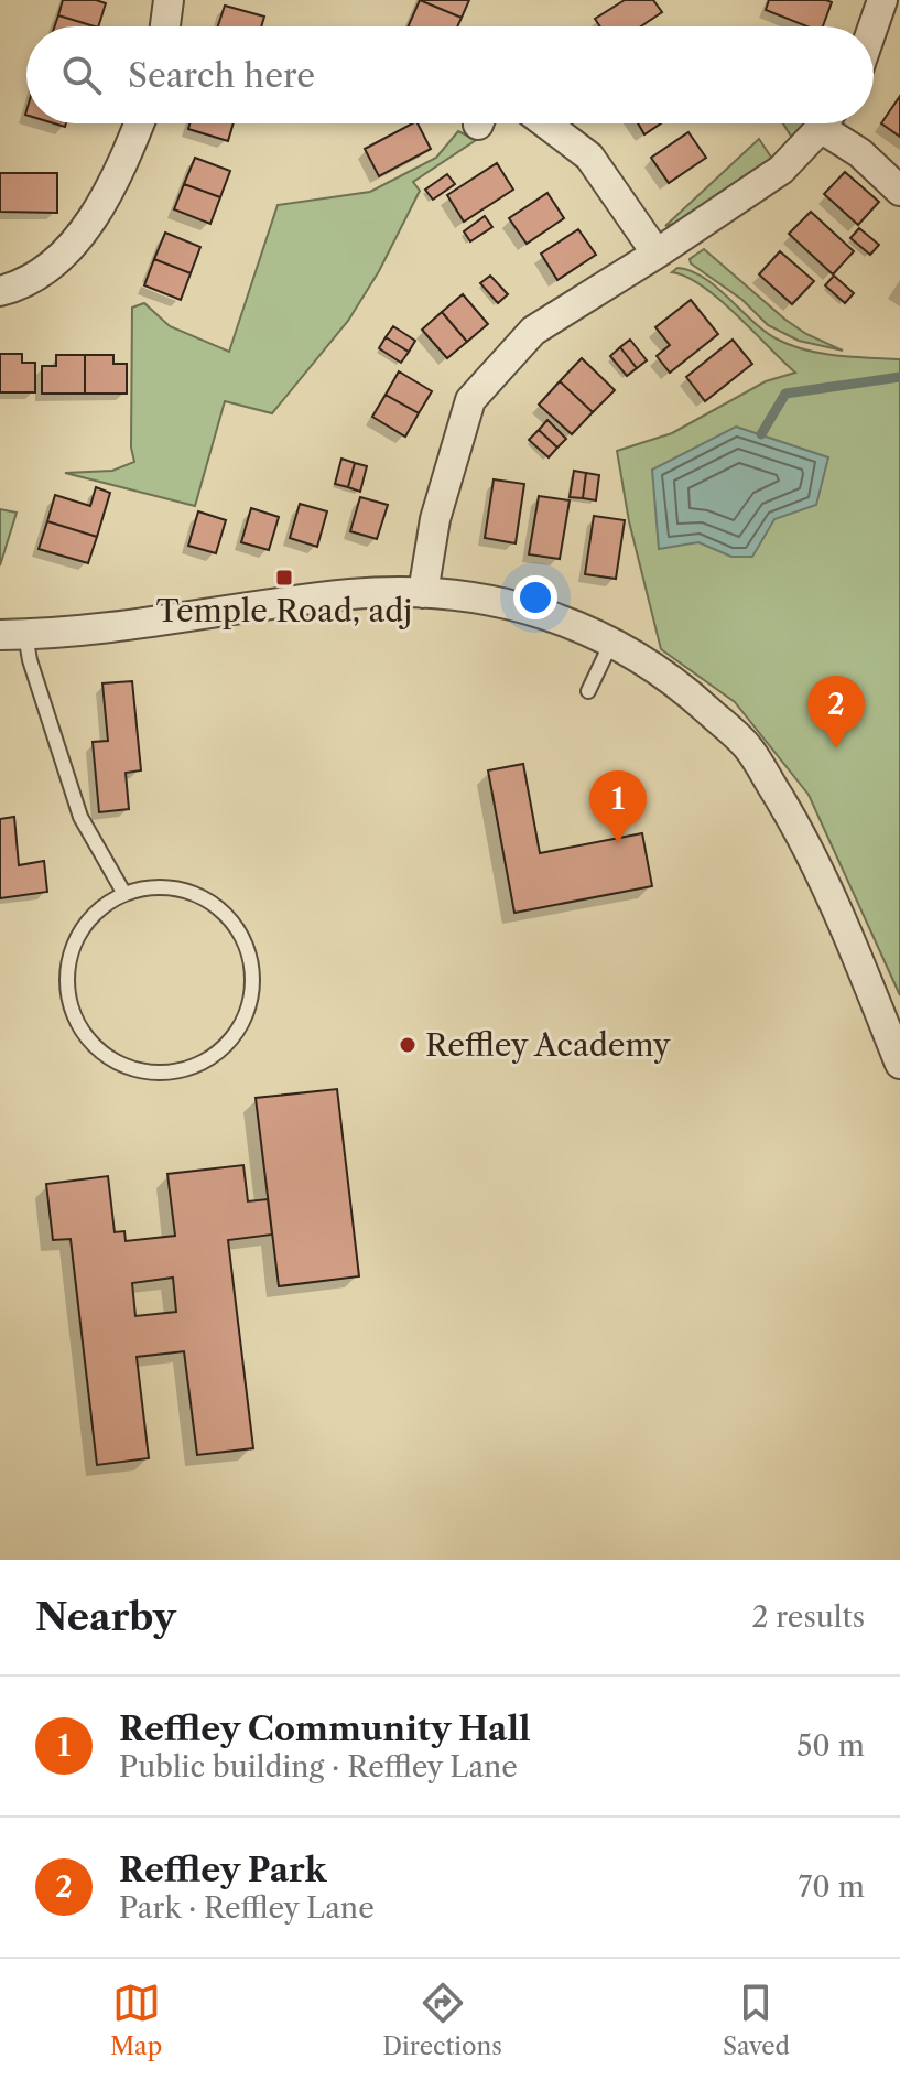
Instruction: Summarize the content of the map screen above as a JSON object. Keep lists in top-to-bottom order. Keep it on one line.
{"places":{"transit":["Temple Road, adj"],"other":["Reffley Academy"]},"page":{"search":"Search here","pins":["2","1"],"heading":["Nearby","2 results"],"list":[{"mark":"1","name":"Reffley Community Hall","note":"Public building · Reffley Lane","value":"50 m"},{"mark":"2","name":"Reffley Park","note":"Park · Reffley Lane","value":"70 m"}],"nav":["Map","Directions","Saved"]}}
